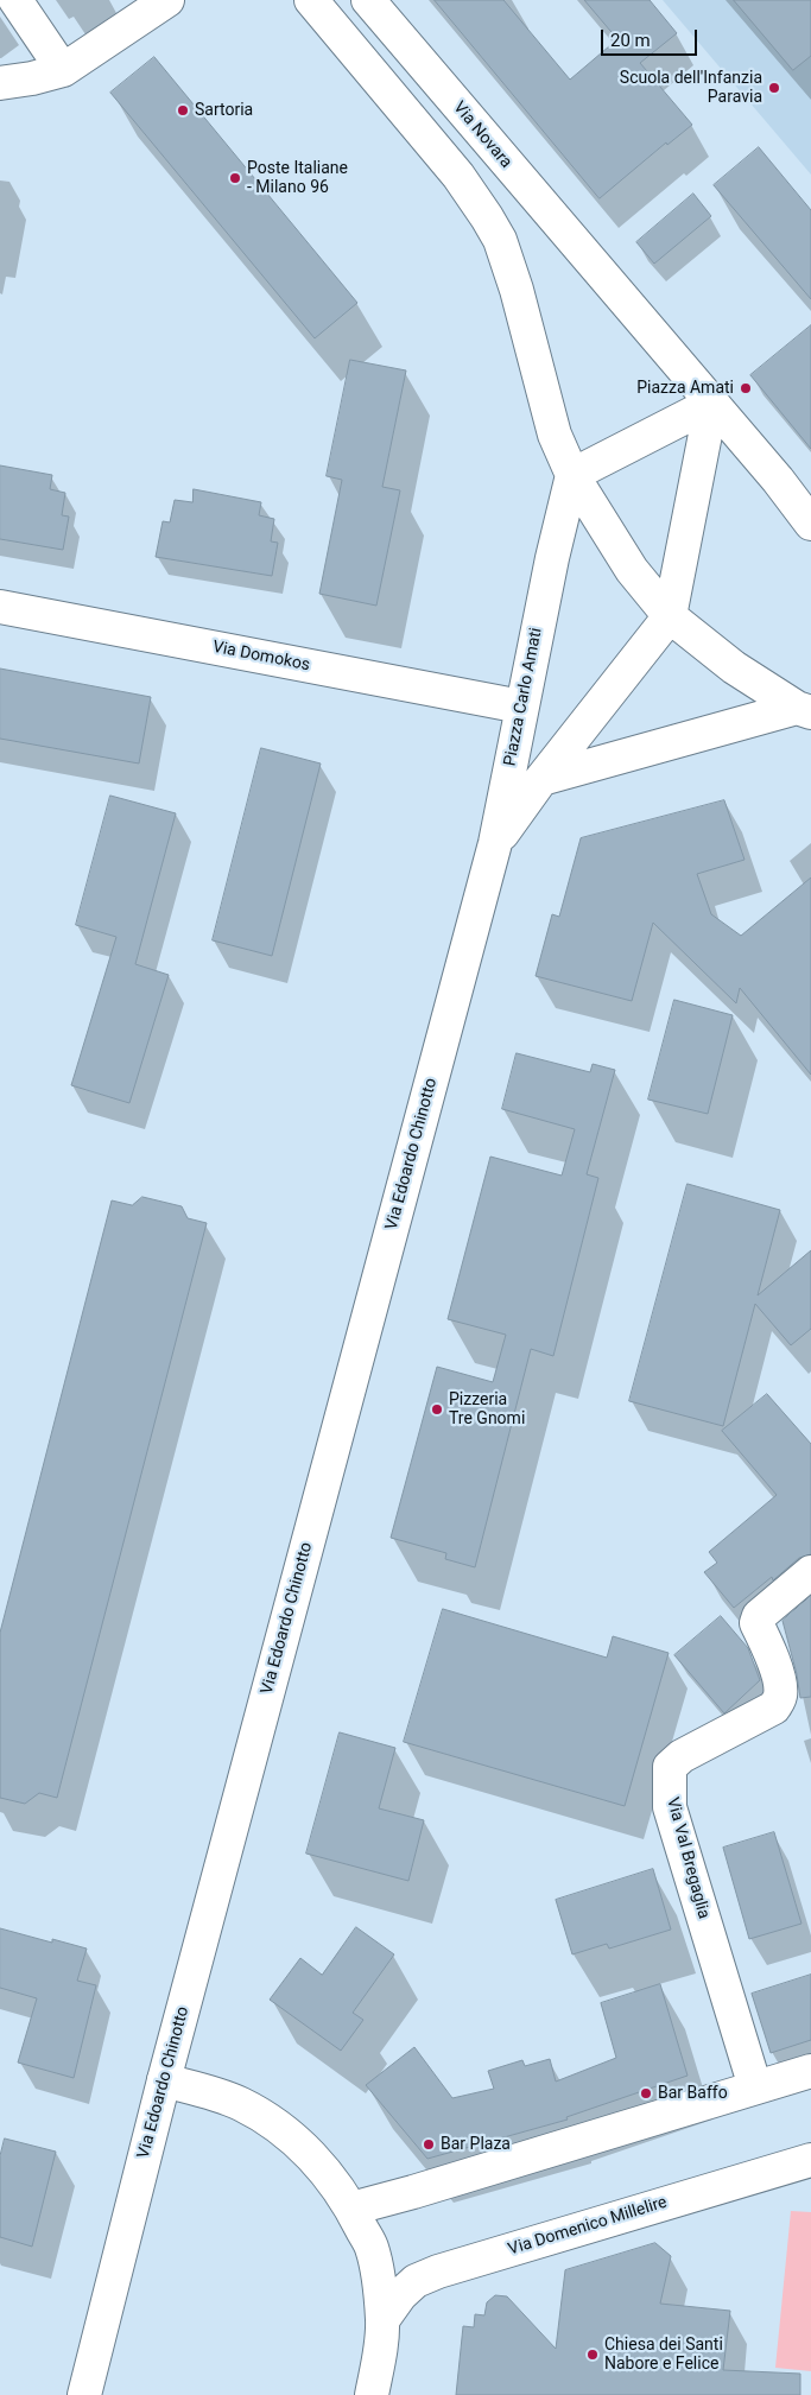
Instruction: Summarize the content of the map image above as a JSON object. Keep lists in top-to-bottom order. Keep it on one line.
{"streets":{"street":["Via Novara","Via Domokos","Piazza Carlo Amati","Via Edoardo Chinotto","Via Val Bregaglia","Via Domenico Millelire"]},"crossings":[["Via Novara","Piazza Carlo Amati"],["Via Domokos","Piazza Carlo Amati"],["Piazza Carlo Amati","Via Edoardo Chinotto"]],"places":["Scuola dell'Infanzia Paravia","Sartoria","Poste Italiane - Milano 96","Piazza Amati","Pizzeria Tre Gnomi","Bar Baffo","Bar Plaza","Chiesa dei Santi Nabore e Felice"],"scale_bar":"20 m"}
